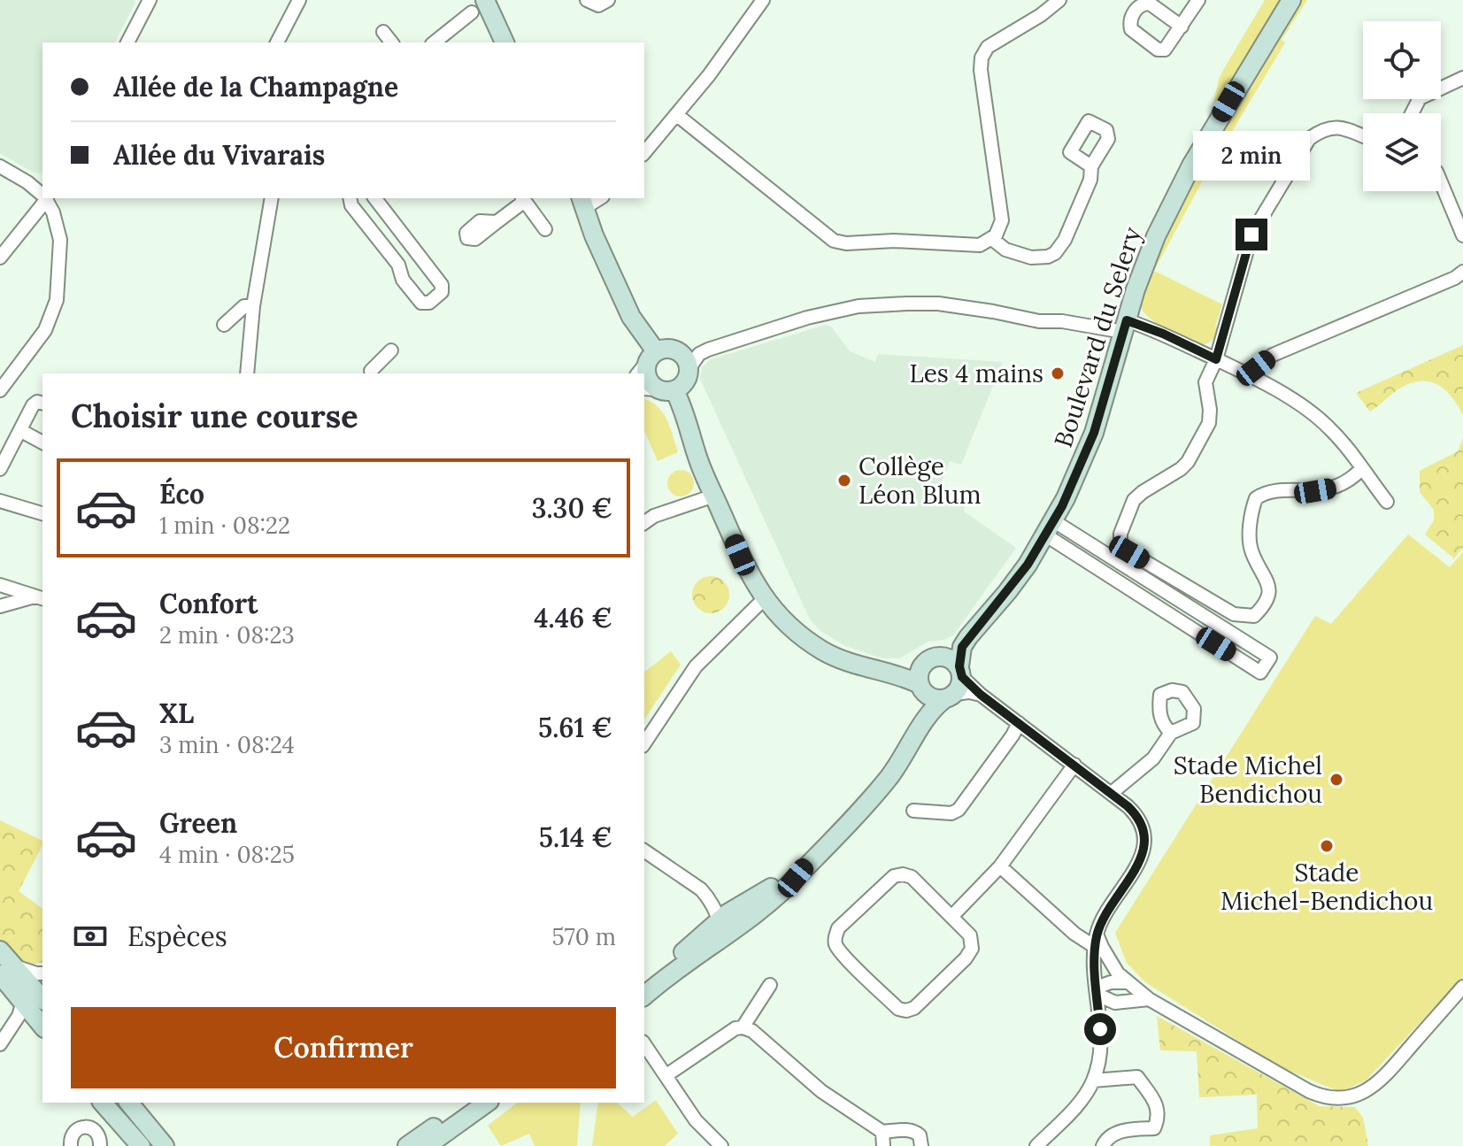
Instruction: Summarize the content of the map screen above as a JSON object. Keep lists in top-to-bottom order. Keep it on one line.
{"streets":{"street":["Boulevard du Selery"]},"places":["Les 4 mains","Collège Léon Blum","Stade Michel Bendichou","Stade Michel-Bendichou"],"page":{"banner":["Allée de la Champagne","Allée du Vivarais"],"bubble":"2 min","heading":"Choisir une course","list":[{"name":"Éco","note":"1 min · 08:22","value":"3.30 €"},{"name":"Confort","note":"2 min · 08:23","value":"4.46 €"},{"name":"XL","note":"3 min · 08:24","value":"5.61 €"},{"name":"Green","note":"4 min · 08:25","value":"5.14 €"}],"pay":["Espèces","570 m"],"buttons":"Confirmer"}}
